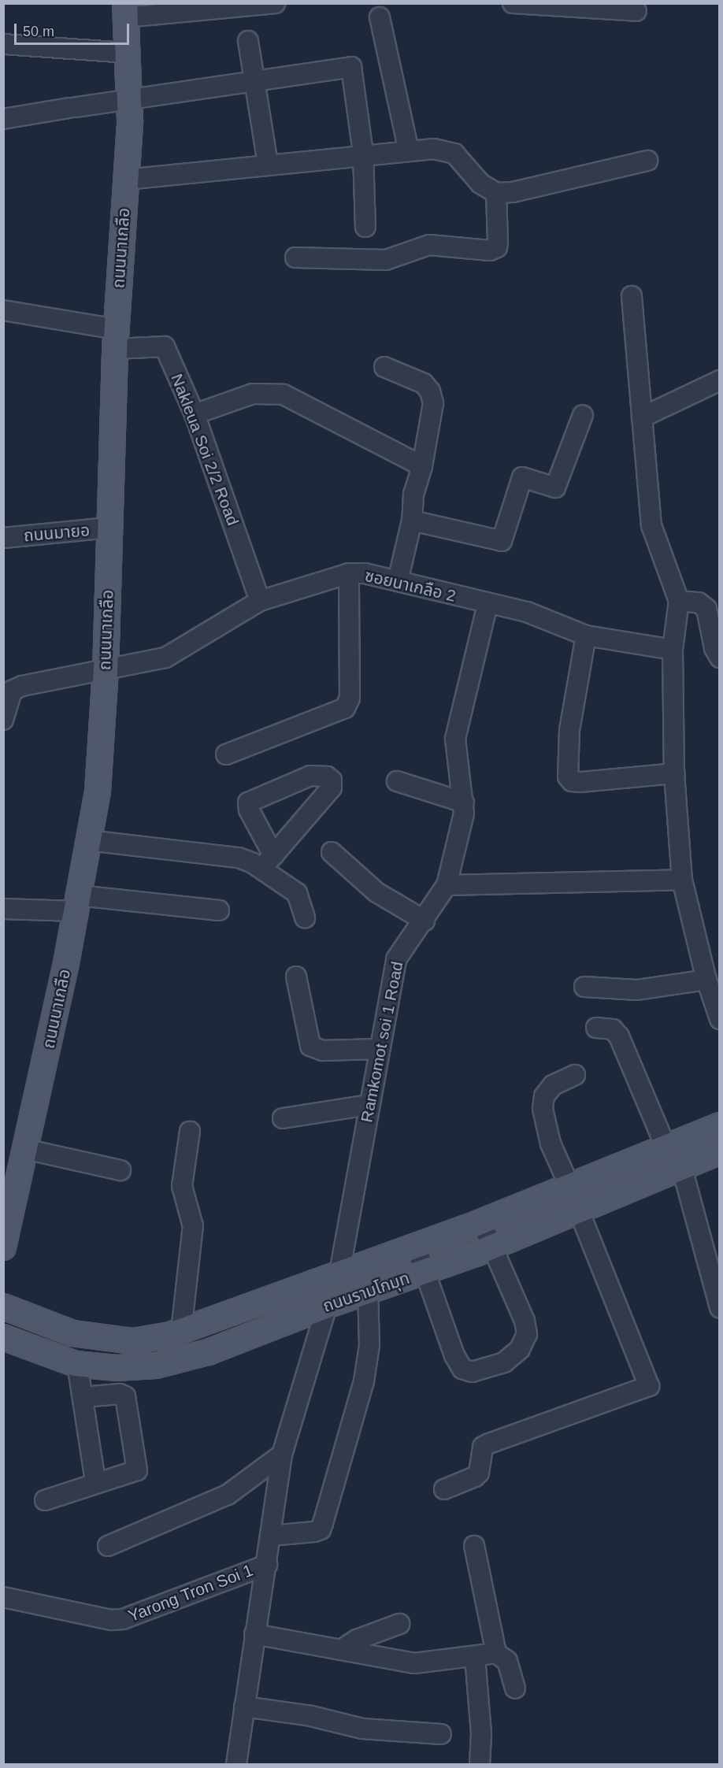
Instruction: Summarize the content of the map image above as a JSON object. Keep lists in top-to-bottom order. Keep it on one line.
{"streets":{"main road":["ถนนนาเกลือ","ถนนรามโกมุท"],"street":["Nakleua Soi 2/2 Road","ถนนมายอ","ซอยนาเกลือ 2","Ramkomot soi 1 Road","Yarong Tron Soi 1"]},"crossings":[["ถนนนาเกลือ","Nakleua Soi 2/2 Road"],["ถนนนาเกลือ","ถนนมายอ"],["ถนนนาเกลือ","ซอยนาเกลือ 2"],["Nakleua Soi 2/2 Road","ซอยนาเกลือ 2"],["ซอยนาเกลือ 2","Ramkomot soi 1 Road"],["Ramkomot soi 1 Road","ถนนรามโกมุท"]],"scale_bar":"50 m"}
